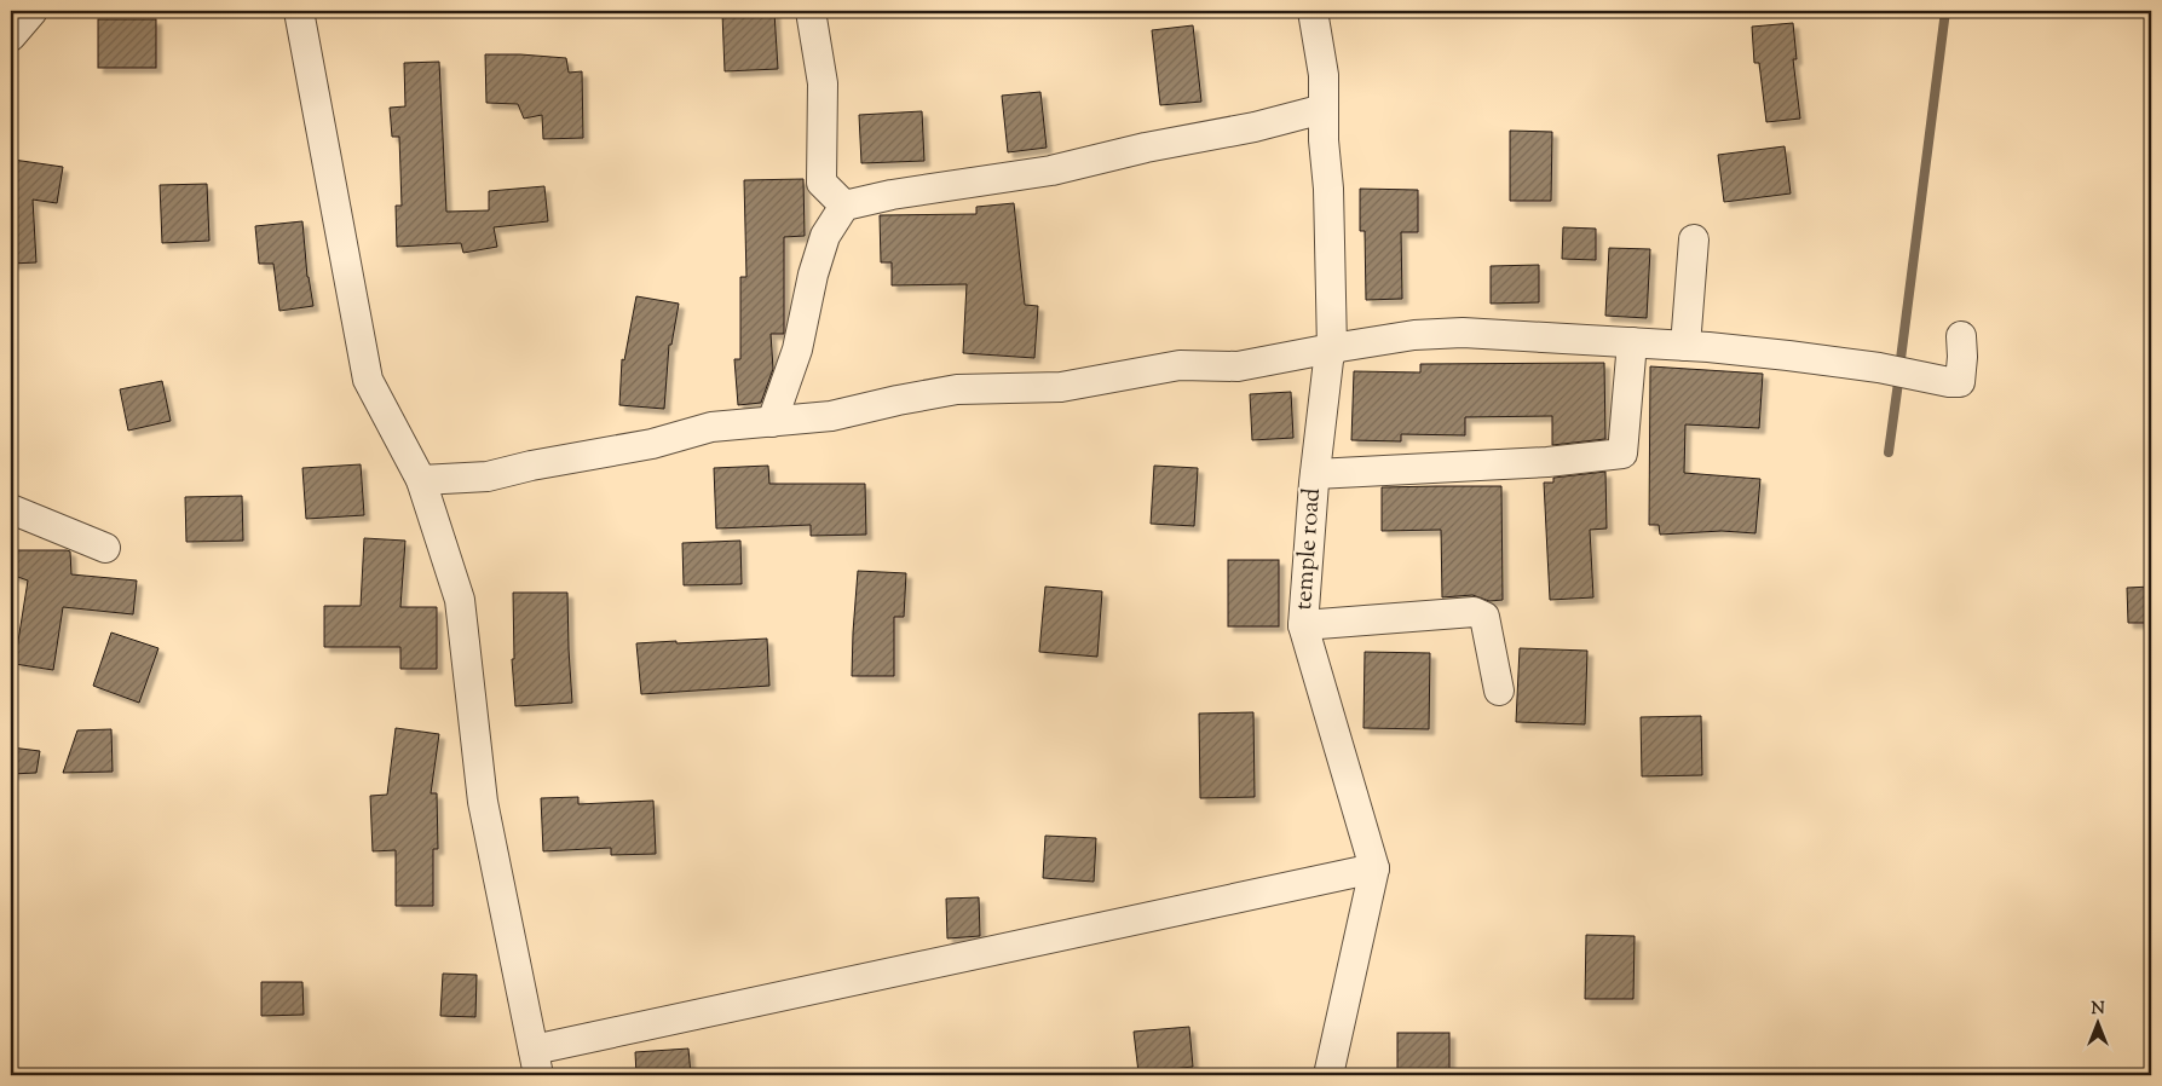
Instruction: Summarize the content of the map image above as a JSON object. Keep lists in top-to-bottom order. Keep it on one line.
{"streets":{"street":["temple road"]},"north":"top"}
